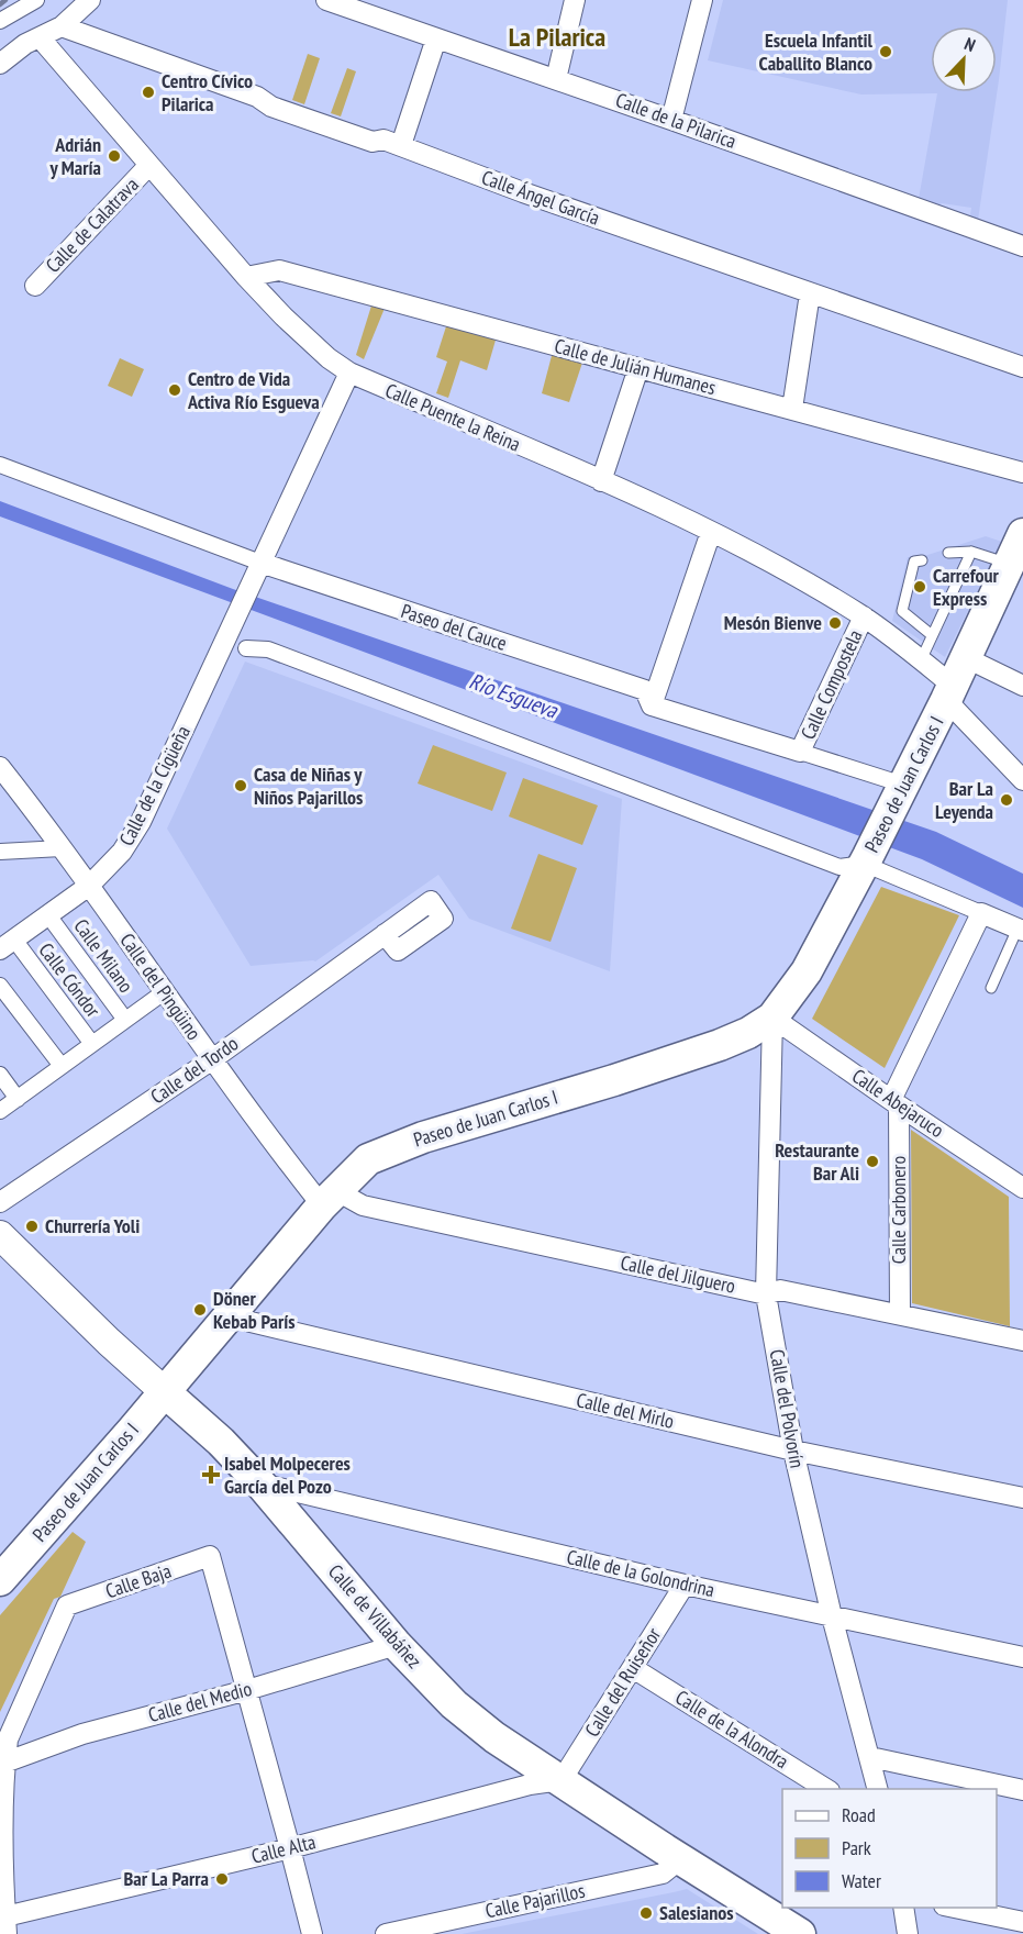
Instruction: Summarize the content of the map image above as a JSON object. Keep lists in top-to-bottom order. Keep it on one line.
{"streets":{"main road":["Paseo de Juan Carlos I","Calle de Villabáñez"],"street":["Calle de la Pilarica","Calle Ángel García","Calle de Calatrava","Calle de Julián Humanes","Calle Puente la Reina","Paseo del Cauce","Calle Compostela","Calle de la Cigüeña","Calle Milano","Calle Cóndor","Calle del Pingüino","Calle del Tordo","Calle Abejaruco","Calle Carbonero","Calle del Jilguero","Calle del Polvorín","Calle del Mirlo","Calle de la Golondrina","Calle Baja","Calle del Ruiseñor","Calle del Medio","Calle de la Alondra","Calle Alta","Calle Pajarillos"]},"crossings":[["Calle de Calatrava","Calle Puente la Reina"],["Calle de Julián Humanes","Calle Puente la Reina"],["Calle Puente la Reina","Calle Compostela"],["Calle Puente la Reina","Paseo de Juan Carlos I"],["Calle Puente la Reina","Calle de la Cigüeña"],["Paseo del Cauce","Calle Compostela"],["Paseo del Cauce","Paseo de Juan Carlos I"],["Paseo del Cauce","Calle de la Cigüeña"],["Paseo de Juan Carlos I","Calle del Pingüino"],["Paseo de Juan Carlos I","Calle Abejaruco"],["Paseo de Juan Carlos I","Calle del Jilguero"],["Paseo de Juan Carlos I","Calle del Polvorín"],["Paseo de Juan Carlos I","Calle del Mirlo"],["Paseo de Juan Carlos I","Calle de Villabáñez"],["Calle de la Cigüeña","Calle Milano"],["Calle de la Cigüeña","Calle Cóndor"],["Calle de la Cigüeña","Calle del Pingüino"],["Calle del Pingüino","Calle del Tordo"],["Calle del Pingüino","Calle del Jilguero"],["Calle Abejaruco","Calle Carbonero"],["Calle Abejaruco","Calle del Polvorín"],["Calle Carbonero","Calle del Jilguero"],["Calle del Jilguero","Calle del Polvorín"],["Calle del Polvorín","Calle del Mirlo"],["Calle del Polvorín","Calle de la Golondrina"],["Calle de la Golondrina","Calle de Villabáñez"],["Calle de la Golondrina","Calle del Ruiseñor"],["Calle Baja","Calle del Medio"],["Calle de Villabáñez","Calle del Ruiseñor"],["Calle de Villabáñez","Calle del Medio"],["Calle de Villabáñez","Calle Alta"],["Calle de Villabáñez","Calle Pajarillos"],["Calle del Ruiseñor","Calle de la Alondra"],["Calle del Ruiseñor","Calle Alta"]],"districts":["La Pilarica"],"water":["Río Esgueva"],"places":{"other":["Escuela Infantil Caballito Blanco","Centro Cívico Pilarica","Adrián y María","Centro de Vida Activa Río Esgueva","Carrefour Express","Mesón Bienve","Casa de Niñas y Niños Pajarillos","Bar La Leyenda","Restaurante Bar Ali","Churrería Yoli","Döner Kebab París","Bar La Parra","Salesianos"],"health":["Isabel Molpeceres García del Pozo"]},"legend":["Road","Park","Water"],"north":"top right"}
